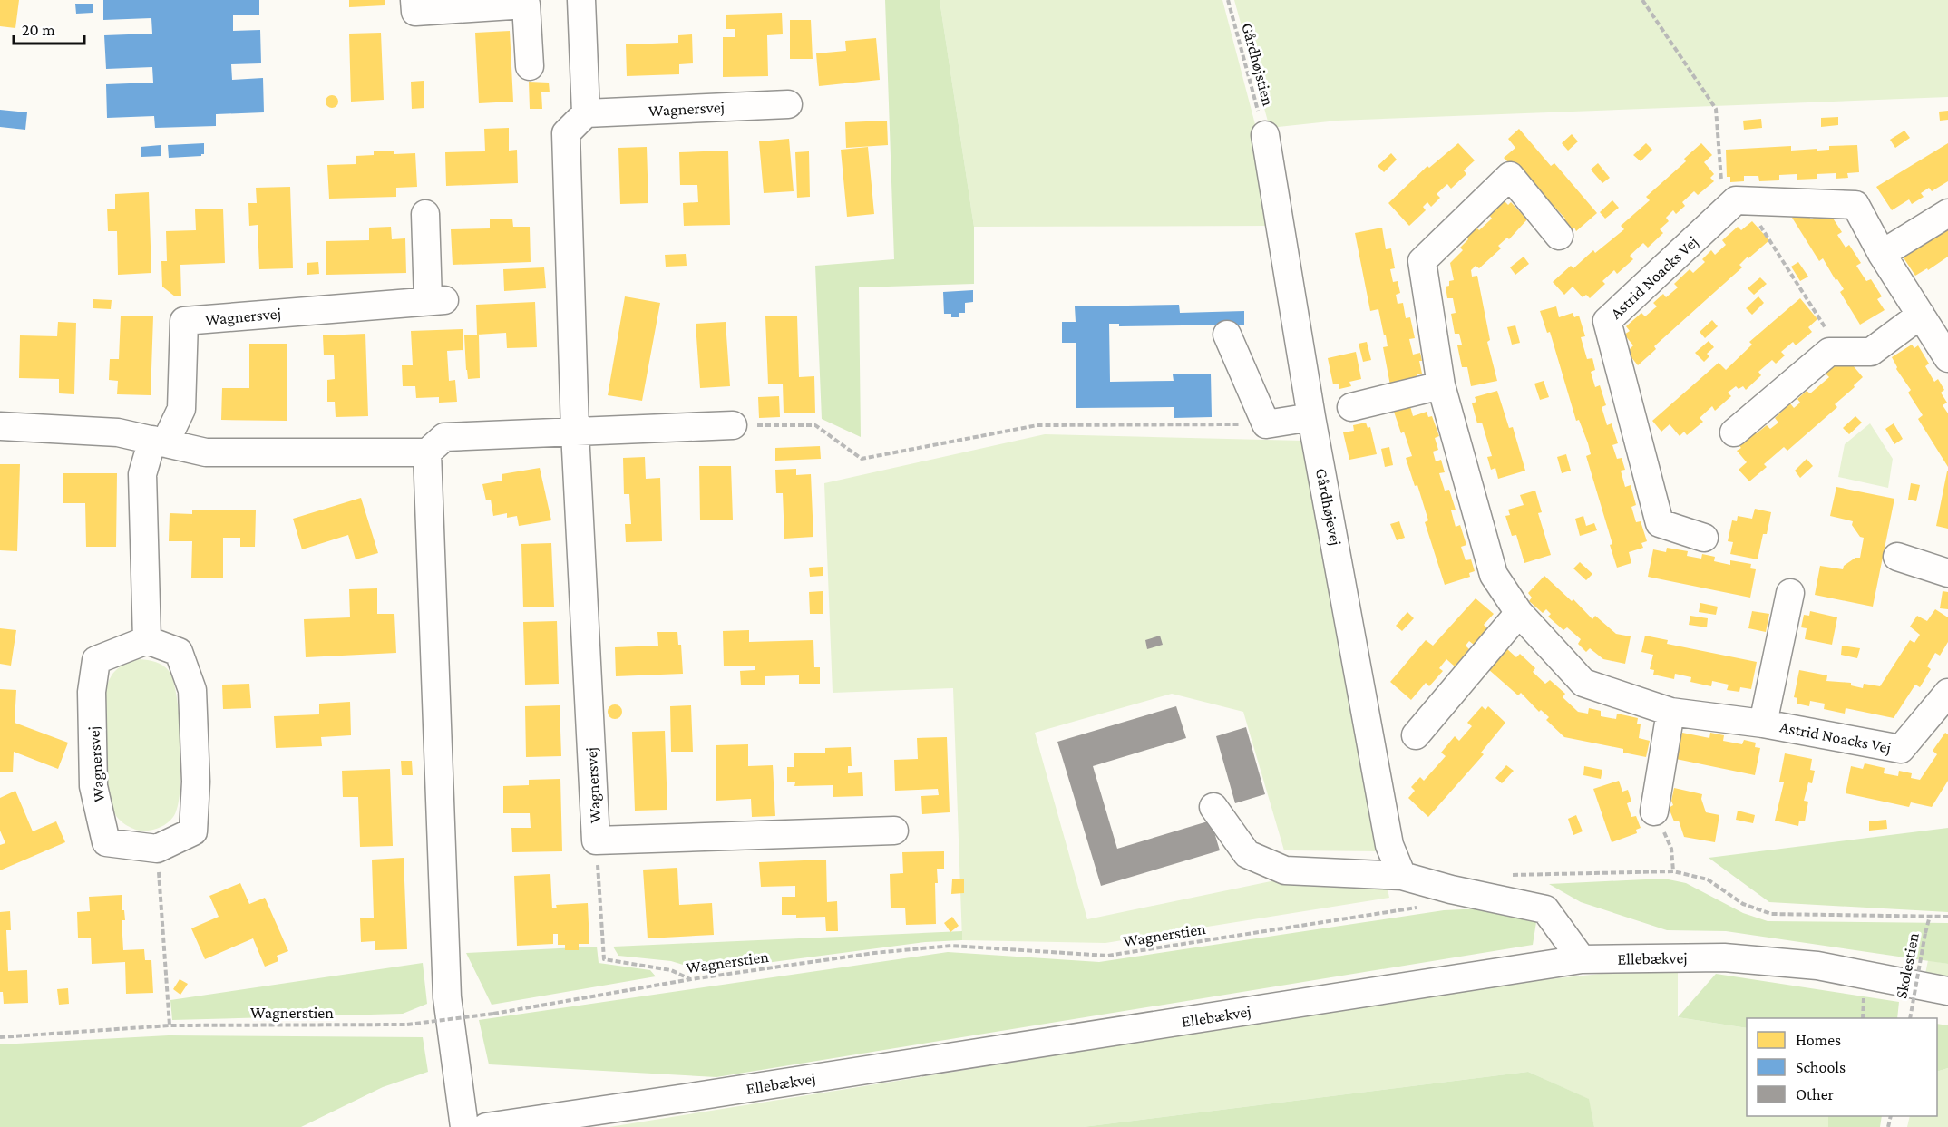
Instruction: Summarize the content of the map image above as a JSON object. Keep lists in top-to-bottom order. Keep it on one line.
{"streets":{"street":["Wagnersvej","Astrid Noacks Vej","Gårdhøjevej","Ellebækvej"],"path":["Gårdhøjstien","Wagnerstien","Skolestien"]},"crossings":[["Gårdhøjstien","Gårdhøjevej"]],"legend":["Homes","Schools","Other"],"scale_bar":"20 m"}
